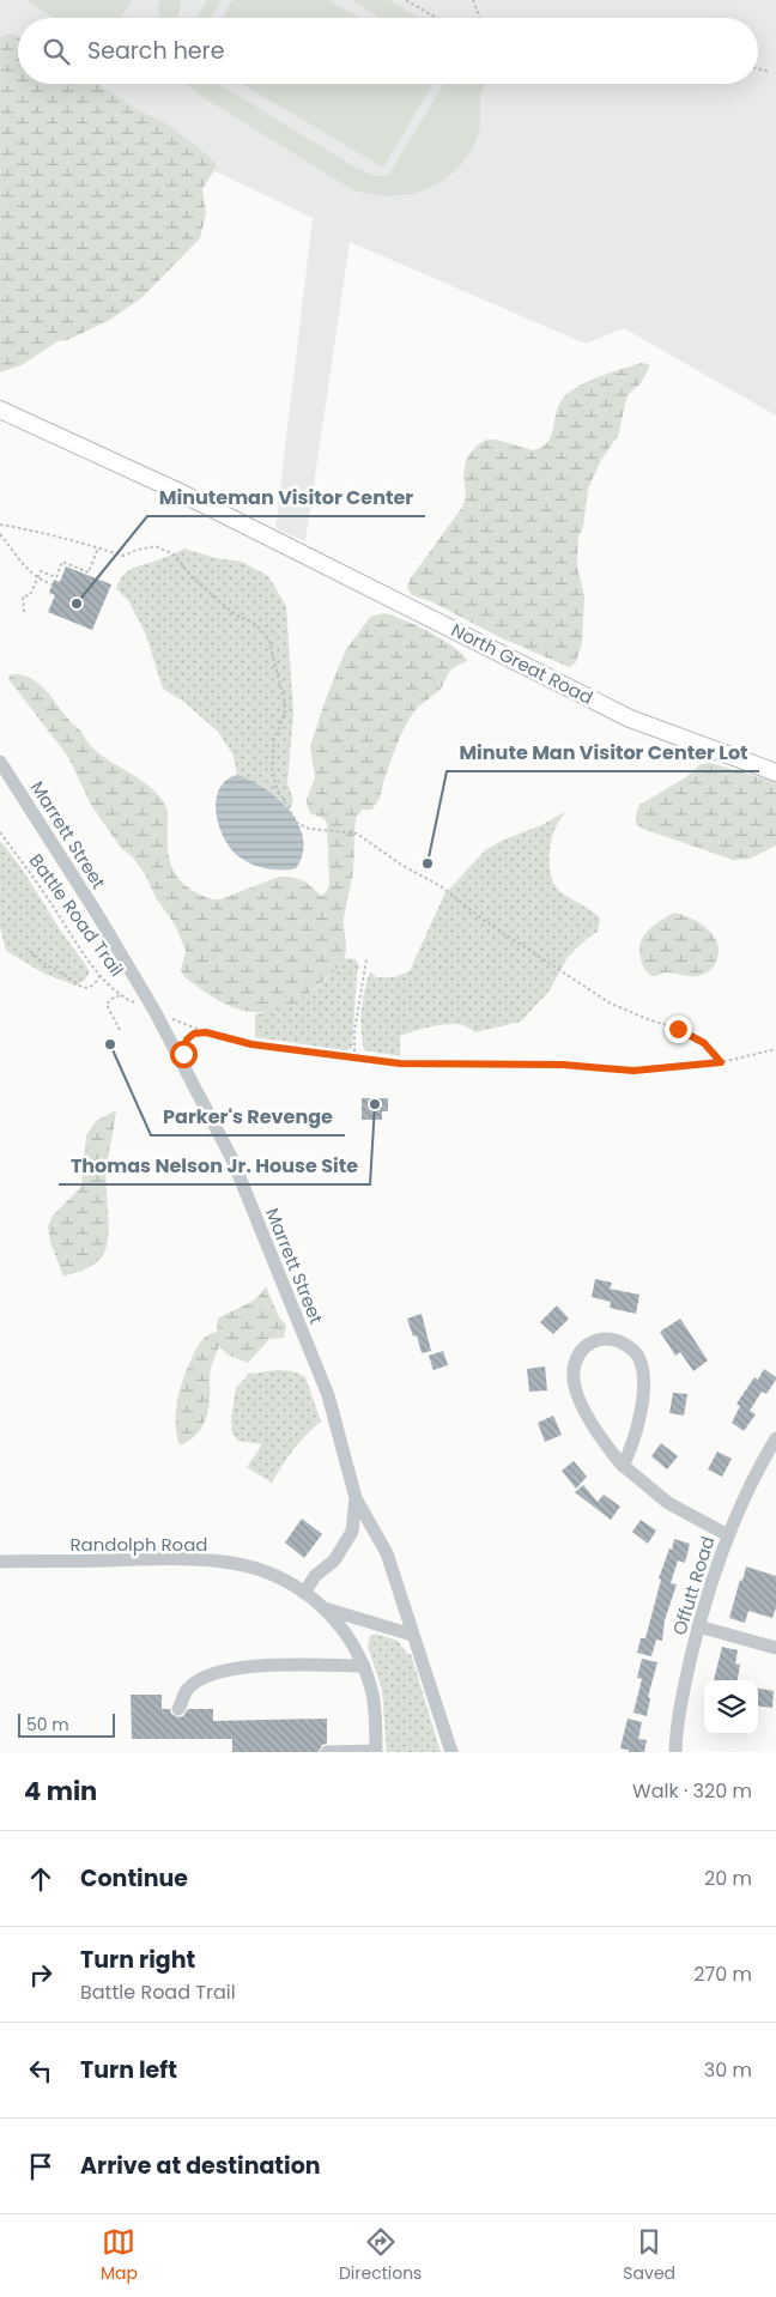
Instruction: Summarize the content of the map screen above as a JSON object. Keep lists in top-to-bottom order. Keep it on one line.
{"streets":{"main road":["North Great Road"],"street":["Marrett Street","Randolph Road","Offutt Road"],"path":["Battle Road Trail"]},"crossings":[["Marrett Street","Battle Road Trail"]],"places":["Minuteman Visitor Center","Minute Man Visitor Center Lot","Parker's Revenge","Thomas Nelson Jr. House Site"],"scale_bar":"50 m","page":{"search":"Search here","scale":"50 m","heading":["4 min","Walk · 320 m"],"list":[["Continue","20 m"],["Turn right","Battle Road Trail","270 m"],["Turn left","30 m"],"Arrive at destination"],"nav":["Map","Directions","Saved"]}}
